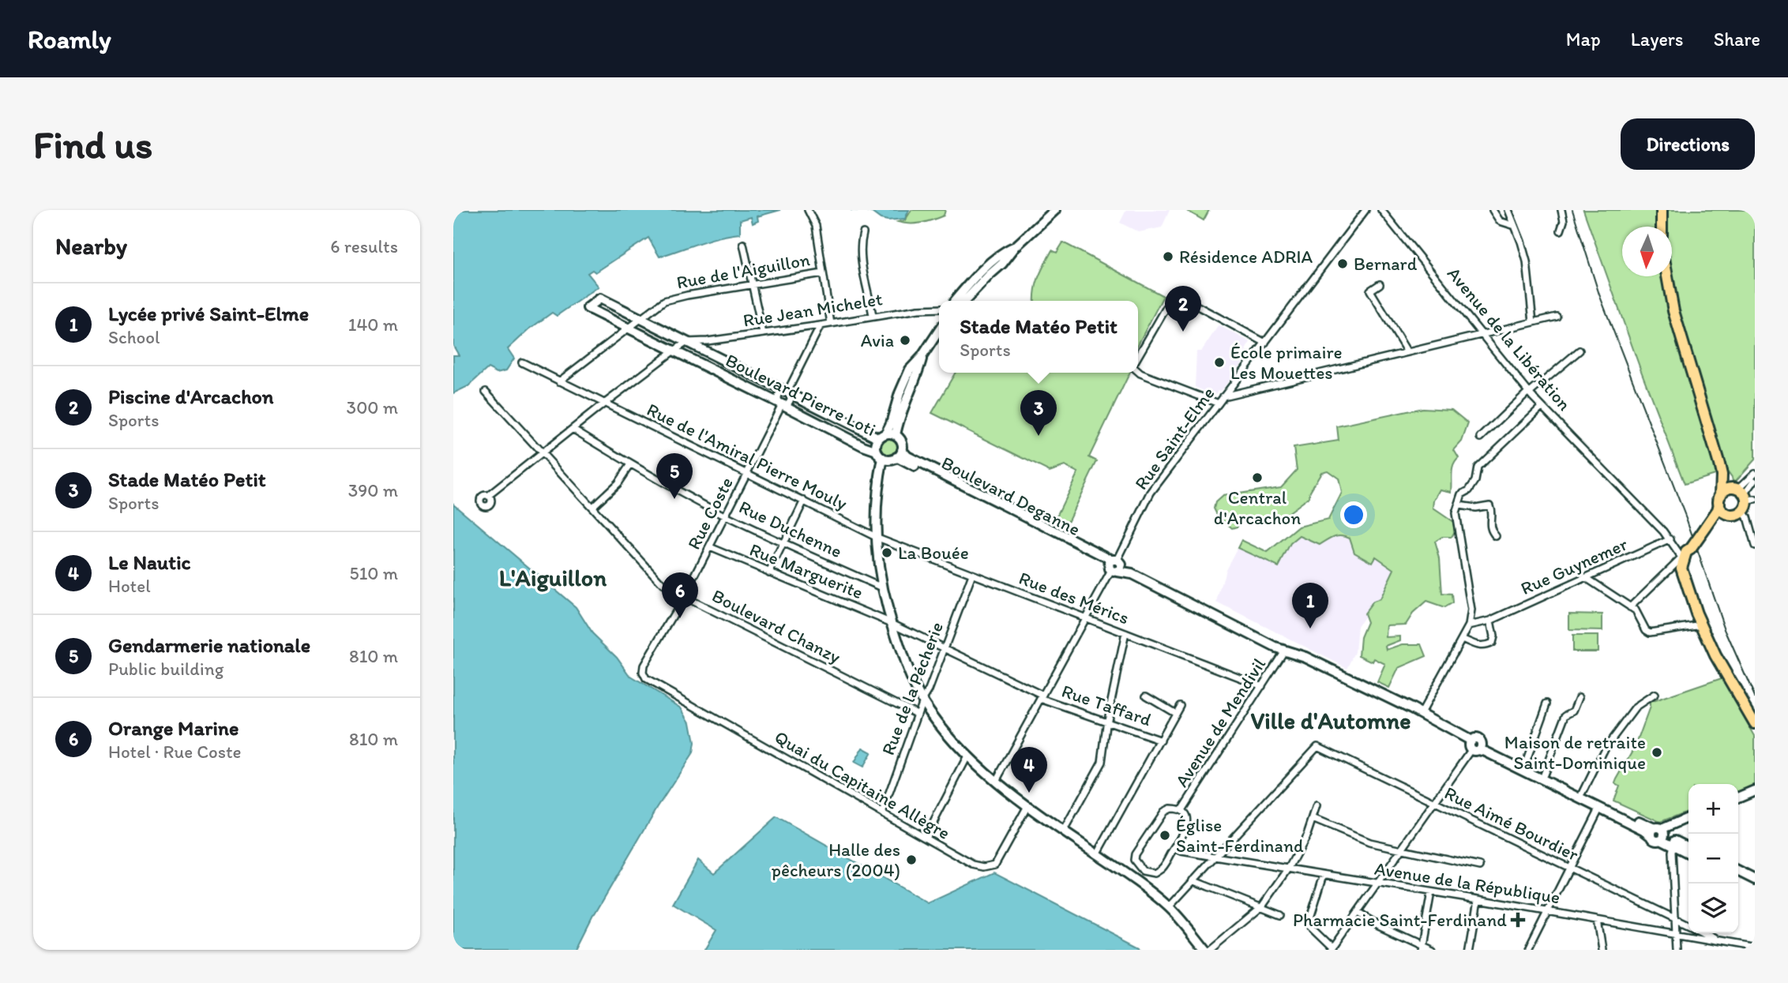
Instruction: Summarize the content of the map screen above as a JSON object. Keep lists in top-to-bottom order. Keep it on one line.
{"streets":{"main road":["Avenue de la Libération"],"street":["Rue de l'Aiguillon","Rue Jean Michelet","Boulevard Pierre Loti","Rue Saint-Elme","Rue de l'Amiral Pierre Mouly","Boulevard Deganne","Rue Coste","Rue Duchenne","Rue Guynemer","Rue Marguerite","Rue des Mérics","Boulevard Chanzy","Rue de la Pécherie","Rue Taffard","Avenue de Mendivil","Quai du Capitaine Allègre","Rue Aimé Bourdier","Avenue de la République"]},"crossings":[["Rue de l'Aiguillon","Boulevard Pierre Loti"],["Rue Jean Michelet","Boulevard Pierre Loti"],["Avenue de la Libération","Rue Guynemer"],["Boulevard Pierre Loti","Boulevard Deganne"],["Boulevard Pierre Loti","Rue Coste"],["Rue Saint-Elme","Boulevard Deganne"],["Rue Saint-Elme","Rue des Mérics"],["Rue Saint-Elme","Rue Taffard"],["Rue de l'Amiral Pierre Mouly","Rue Coste"],["Rue de l'Amiral Pierre Mouly","Rue des Mérics"],["Boulevard Deganne","Avenue de Mendivil"],["Rue Coste","Rue Duchenne"],["Rue Coste","Rue Marguerite"],["Rue Coste","Boulevard Chanzy"],["Rue Coste","Quai du Capitaine Allègre"],["Rue Marguerite","Rue de la Pécherie"],["Rue Marguerite","Rue Taffard"],["Rue des Mérics","Rue de la Pécherie"],["Rue des Mérics","Avenue de Mendivil"],["Boulevard Chanzy","Rue de la Pécherie"],["Rue de la Pécherie","Rue Taffard"],["Rue de la Pécherie","Quai du Capitaine Allègre"],["Rue Aimé Bourdier","Avenue de la République"]],"districts":["L'Aiguillon","Ville d'Automne"],"places":{"other":["Résidence ADRIA","Bernard","Avia","École primaire Les Mouettes","Central d'Arcachon","La Bouée","Maison de retraite Saint-Dominique","Église Saint-Ferdinand","Halle des pêcheurs (2004)"],"health":["Pharmacie Saint-Ferdinand"]},"north":"bottom","page":{"header":"Roamly","nav":["Map","Layers","Share"],"buttons":"Directions","title":"Find us","heading":["Nearby","6 results"],"list":[{"mark":"1","name":"Lycée privé Saint-Elme","note":"School","value":"140 m"},{"mark":"2","name":"Piscine d'Arcachon","note":"Sports","value":"300 m"},{"mark":"3","name":"Stade Matéo Petit","note":"Sports","value":"390 m"},{"mark":"4","name":"Le Nautic","note":"Hotel","value":"510 m"},{"mark":"5","name":"Gendarmerie nationale","note":"Public building","value":"810 m"},{"mark":"6","name":"Orange Marine","note":"Hotel · Rue Coste","value":"810 m"}],"pins":["2","3","5","6","1","4"],"popup":["Stade Matéo Petit","Sports"],"map_buttons":["+","−"]}}
